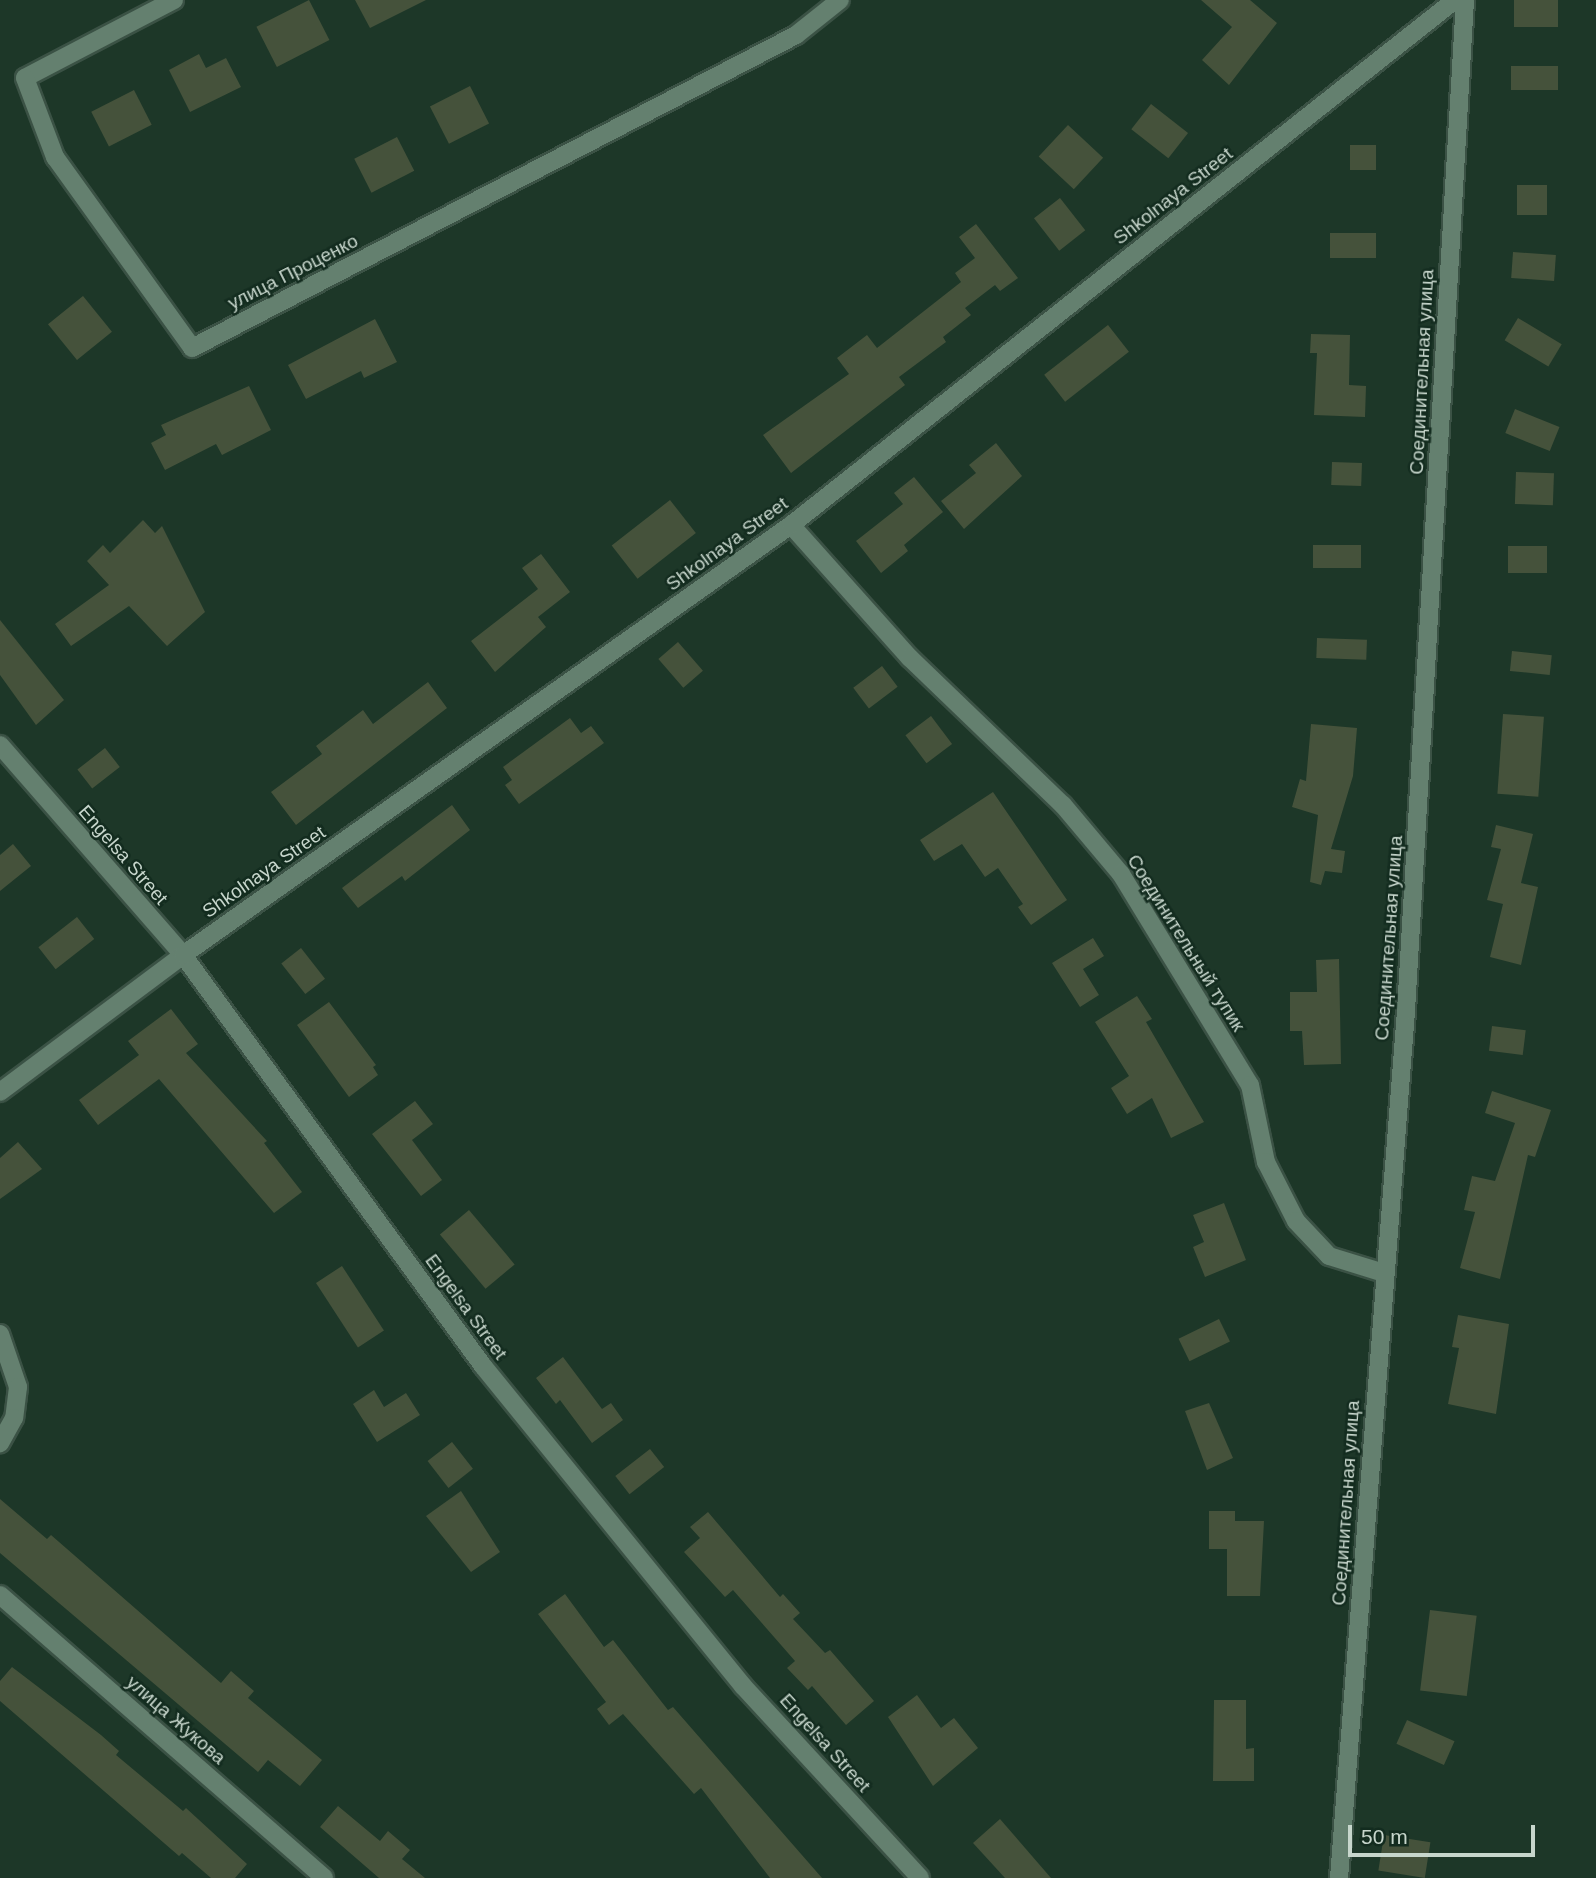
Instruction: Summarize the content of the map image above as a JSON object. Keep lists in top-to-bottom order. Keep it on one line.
{"streets":{"street":["Shkolnaya Street","улица Проценко","Соединительная улица","Engelsa Street","Соединительный тупик","улица Жукова"]},"crossings":[["Shkolnaya Street","Engelsa Street"],["Shkolnaya Street","Соединительный тупик"],["Соединительная улица","Соединительный тупик"]],"scale_bar":"50 m"}
